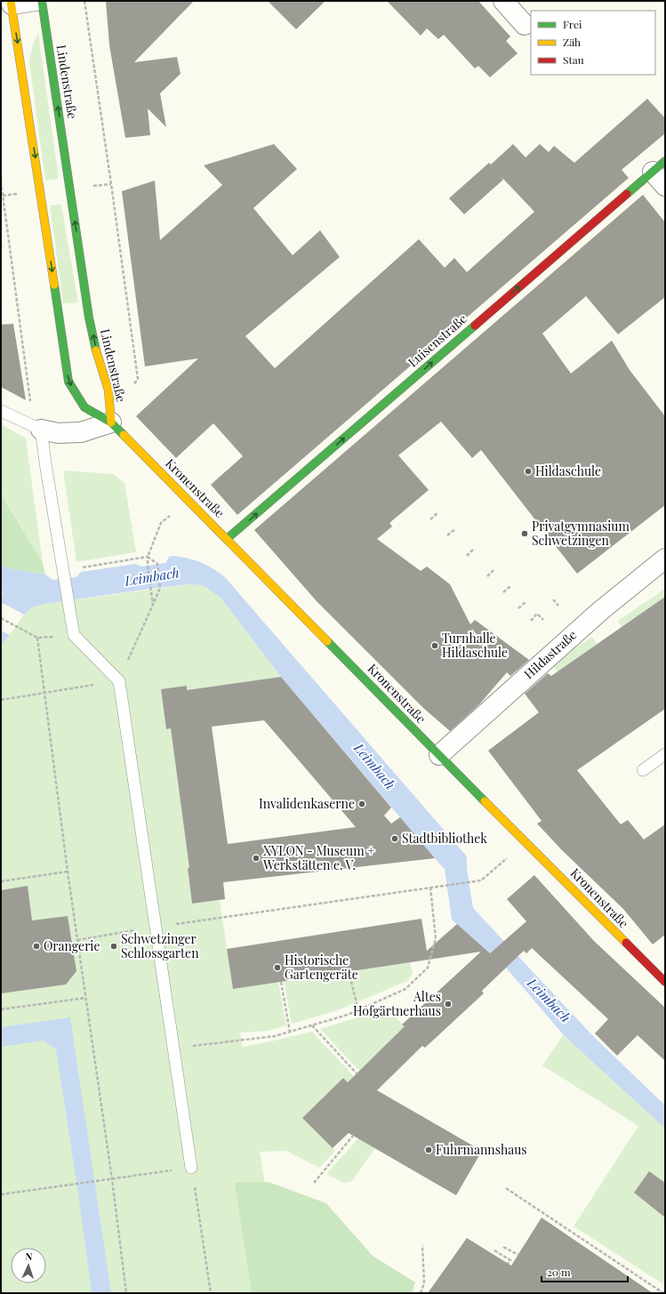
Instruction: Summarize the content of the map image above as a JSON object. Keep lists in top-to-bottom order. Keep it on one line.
{"streets":{"street":["Lindenstraße","Luisenstraße","Kronenstraße","Hildastraße"]},"crossings":[["Lindenstraße","Kronenstraße"],["Luisenstraße","Kronenstraße"],["Kronenstraße","Hildastraße"]],"one_way":["Luisenstraße"],"water":["Leimbach"],"places":["Hildaschule","Privatgymnasium Schwetzingen","Turnhalle Hildaschule","Invalidenkaserne","Stadtbibliothek","XYLON - Museum + Werkstätten e. V.","Orangerie","Schwetzinger Schlossgarten","Historische Gartengeräte","Altes Hofgärtnerhaus","Fuhrmannshaus"],"legend":["Frei","Zäh","Stau"],"scale_bar":"20 m","north":"top"}
